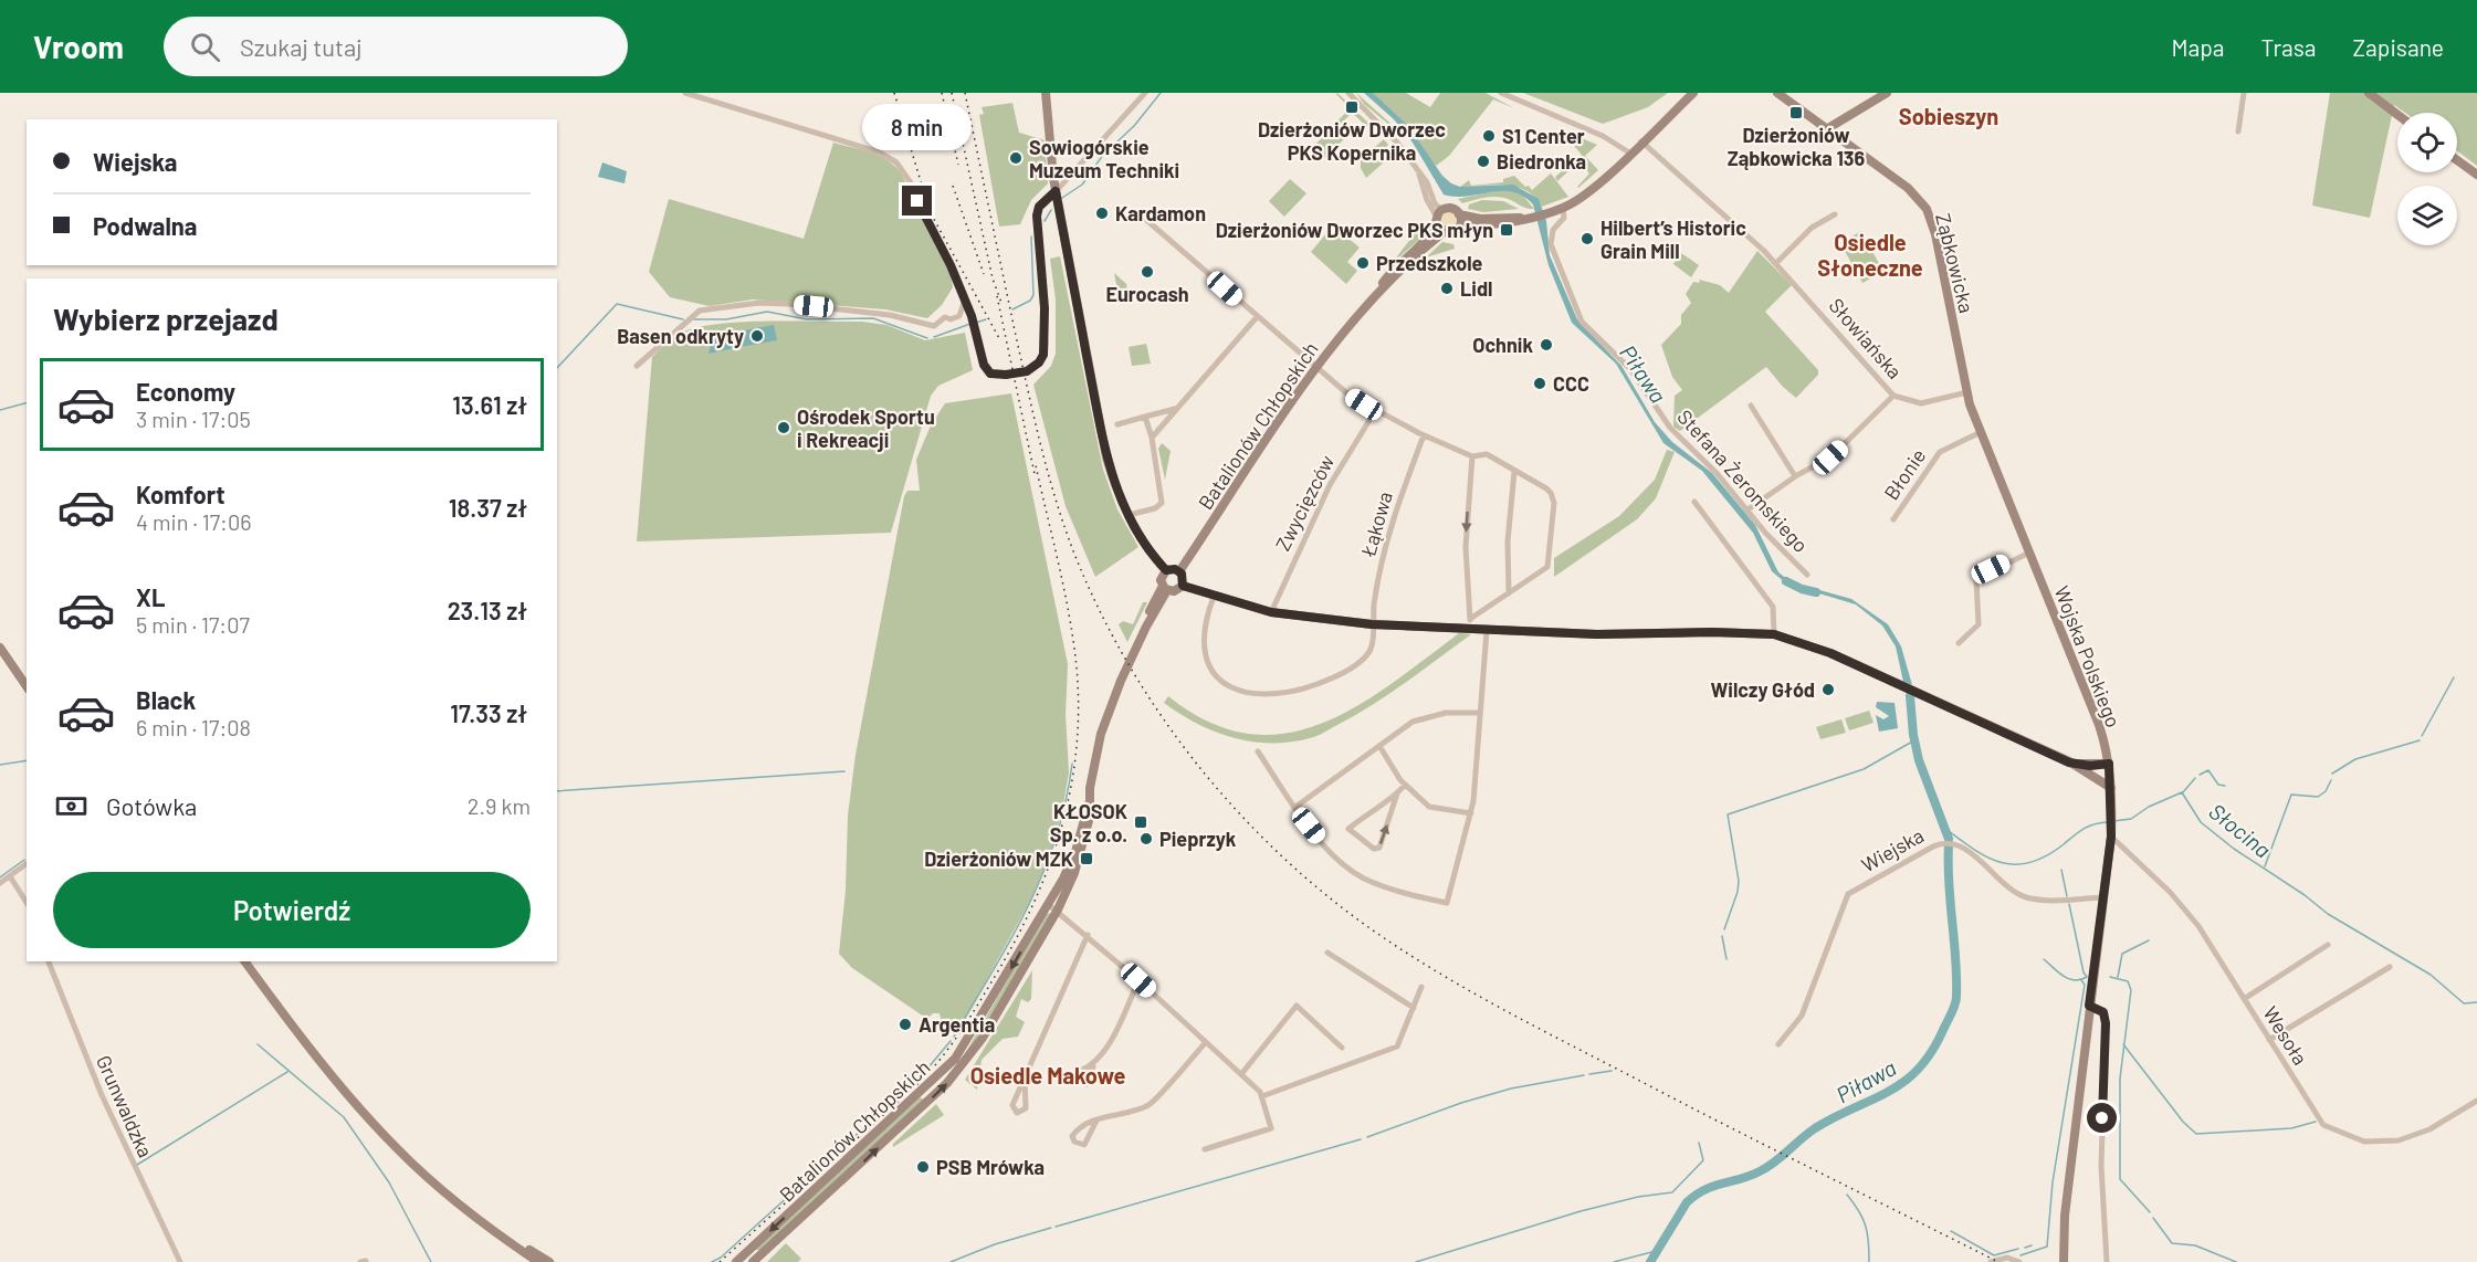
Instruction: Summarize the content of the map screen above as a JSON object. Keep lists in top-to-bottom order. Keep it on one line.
{"streets":{"main road":["Ząbkowicka","Batalionów Chłopskich","Wojska Polskiego"],"street":["Słowiańska","Błonie","Stefana Żeromskiego","Zwycięzców","Łąkowa","Wiejska","Wesoła","Grunwaldzka"]},"crossings":[["Ząbkowicka","Słowiańska"],["Ząbkowicka","Wojska Polskiego"],["Słowiańska","Wojska Polskiego"],["Błonie","Wojska Polskiego"],["Wojska Polskiego","Wiejska"],["Wojska Polskiego","Wesoła"]],"districts":["Sobieszyn","Osiedle Słoneczne","Osiedle Makowe"],"water":["Piława","Słocina"],"places":{"transit":["Dzierżoniów Dworzec PKS Kopernika","Dzierżoniów Ząbkowicka 136","Dzierżoniów Dworzec PKS młyn","KŁOSOK Sp. z o.o.","Dzierżoniów MZK"],"other":["S1 Center","Sowiogórskie Muzeum Techniki","Biedronka","Kardamon","Hilbert’s Historic Grain Mill","Przedszkole","Eurocash","Lidl","Basen odkryty","Ochnik","CCC","Ośrodek Sportu i Rekreacji","Wilczy Głód","Pieprzyk","Argentia","PSB Mrówka"]},"page":{"header":"Vroom","search":"Szukaj tutaj","nav":["Mapa","Trasa","Zapisane"],"bubble":"8 min","banner":["Wiejska","Podwalna"],"heading":"Wybierz przejazd","list":[{"name":"Economy","note":"3 min · 17:05","value":"13.61 zł"},{"name":"Komfort","note":"4 min · 17:06","value":"18.37 zł"},{"name":"XL","note":"5 min · 17:07","value":"23.13 zł"},{"name":"Black","note":"6 min · 17:08","value":"17.33 zł"}],"pay":["Gotówka","2.9 km"],"buttons":"Potwierdź"}}
